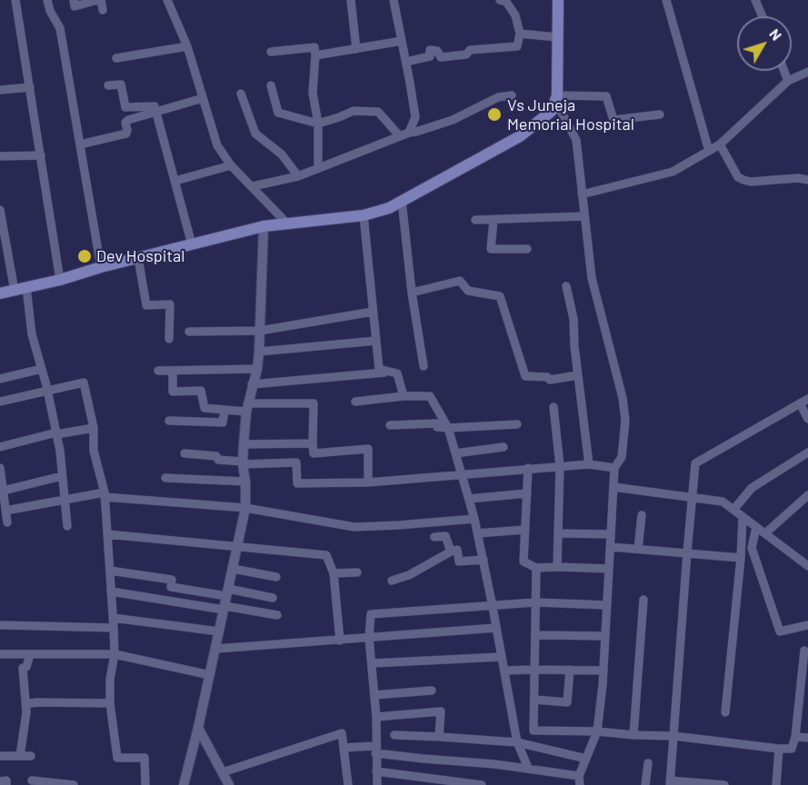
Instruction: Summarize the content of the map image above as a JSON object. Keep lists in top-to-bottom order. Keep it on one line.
{"places":["Vs Juneja Memorial Hospital","Dev Hospital"],"north":"top right"}
